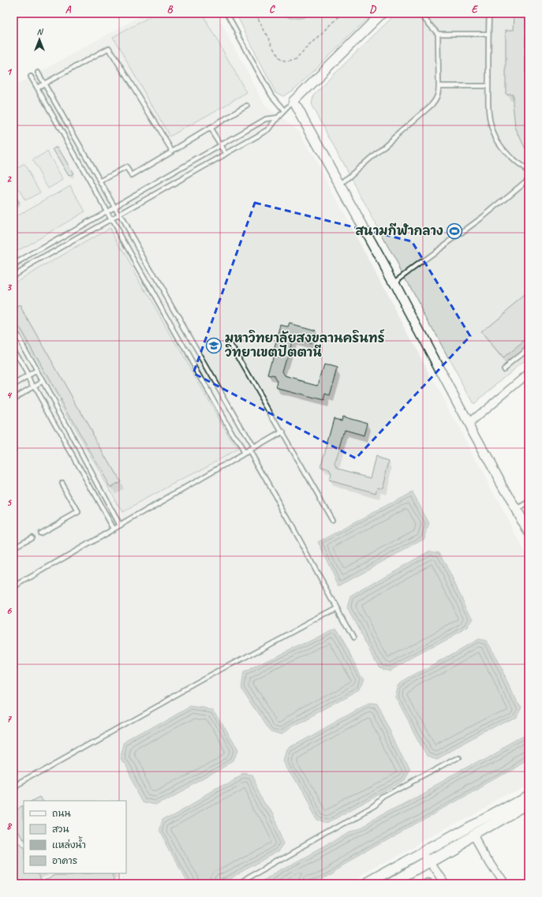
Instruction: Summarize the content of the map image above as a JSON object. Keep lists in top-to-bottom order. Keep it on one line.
{"places":{"sports":["สนามกีฬากลาง"],"school or university":["มหาวิทยาลัยสงขลานครินทร์ วิทยาเขตปัตตานี"]},"legend":["ถนน","สวน","แหล่งน้ำ","อาคาร"],"north":"top","grid":{"columns":["A","B","C","D","E"],"rows":["1","2","3","4","5","6","7","8"]}}
